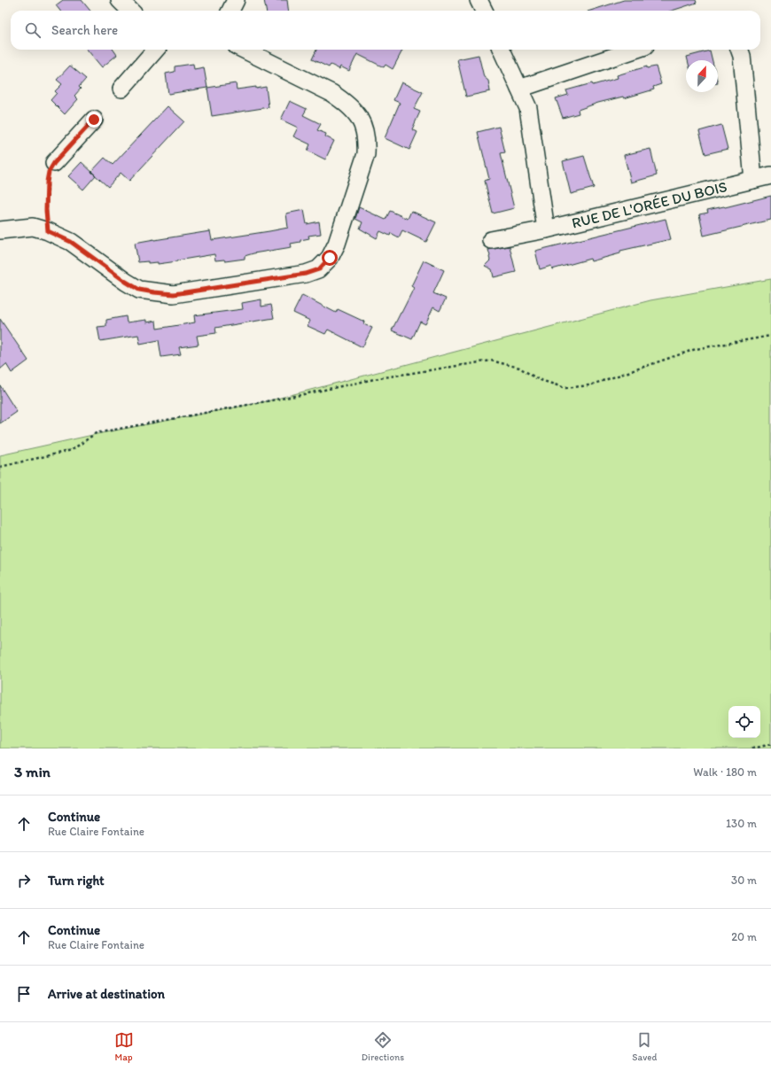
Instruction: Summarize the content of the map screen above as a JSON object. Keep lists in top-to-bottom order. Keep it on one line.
{"streets":{"street":["RUE DE L'ORÉE DU BOIS"]},"north":"top","page":{"search":"Search here","heading":["3 min","Walk · 180 m"],"list":[["Continue","Rue Claire Fontaine","130 m"],["Turn right","30 m"],["Continue","Rue Claire Fontaine","20 m"],"Arrive at destination"],"nav":["Map","Directions","Saved"]}}
